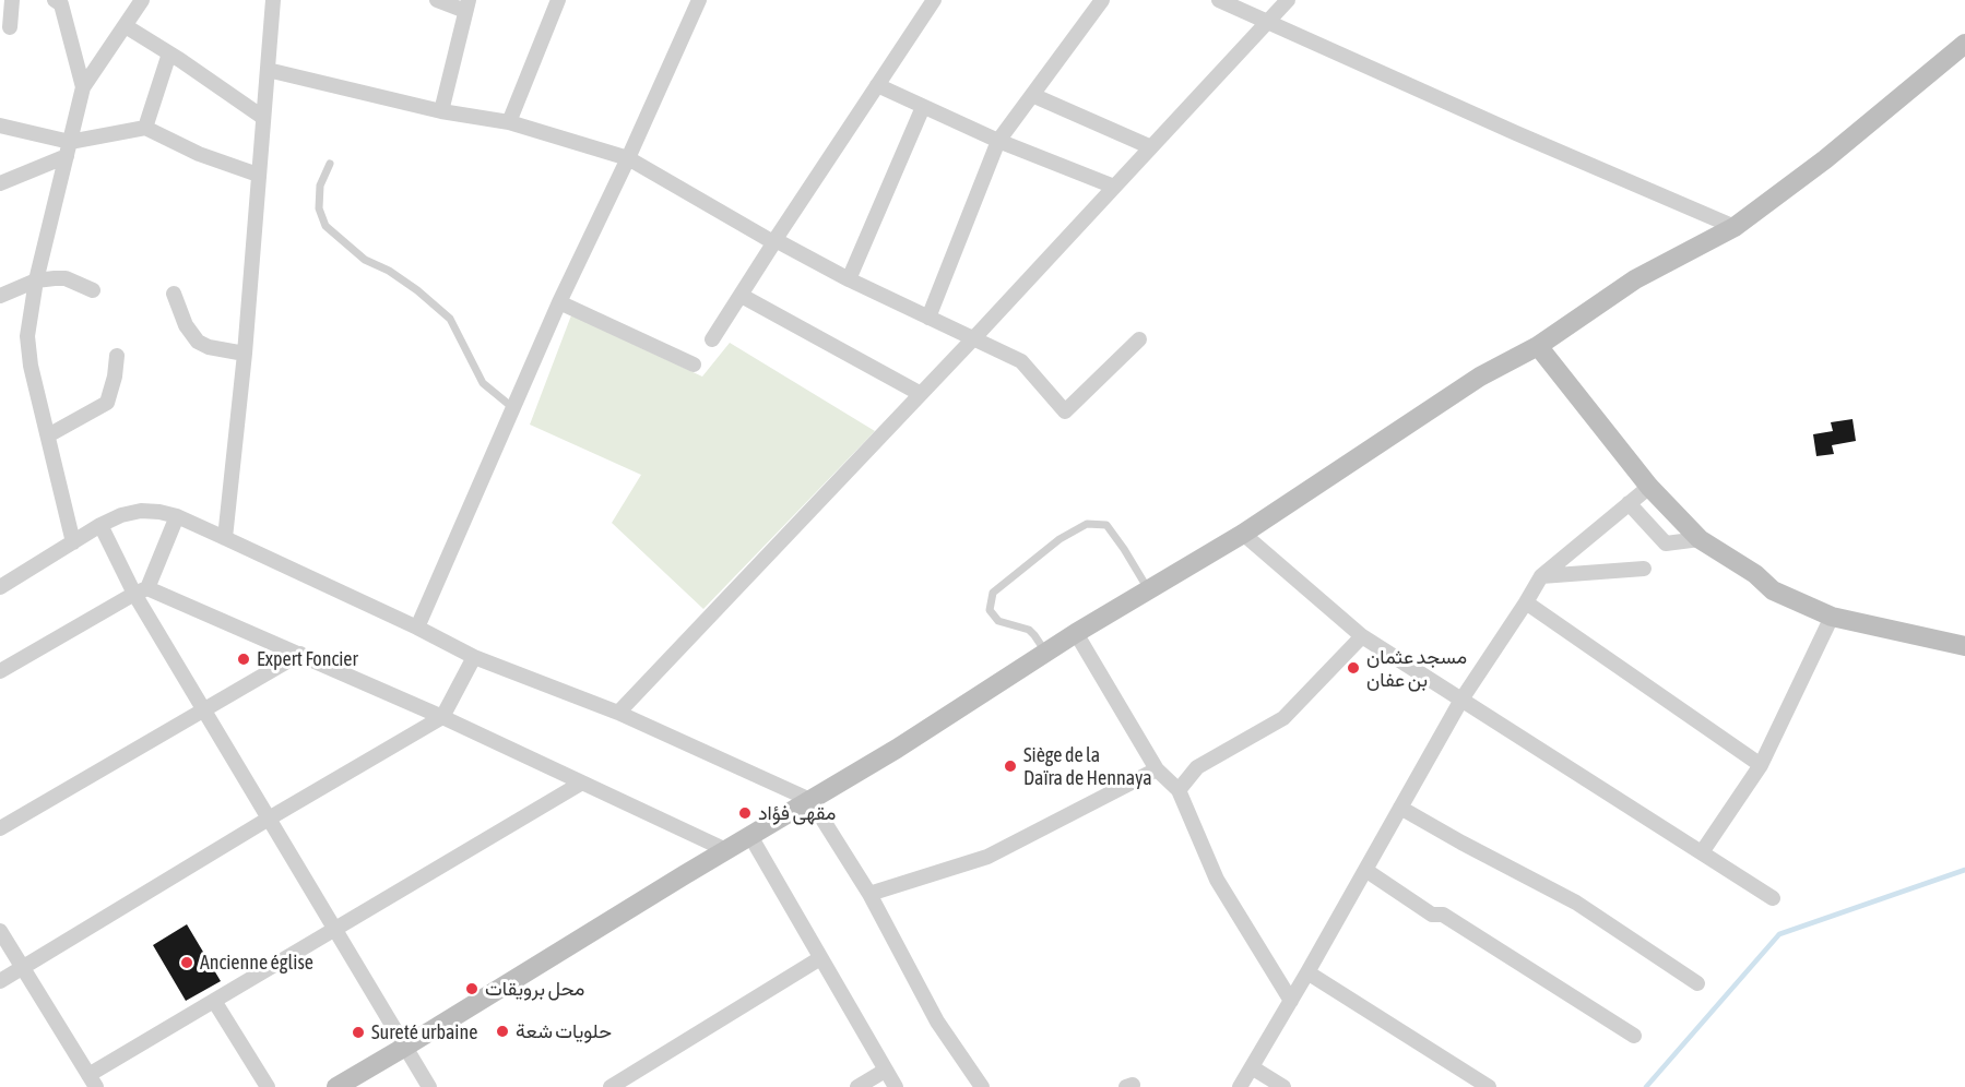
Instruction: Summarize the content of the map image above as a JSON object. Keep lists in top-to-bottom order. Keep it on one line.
{"places":["Expert Foncier","مسجد عثمان بن عفان","Siège de la Daïra de Hennaya","مقهى فؤاد","Ancienne église","محل برويقات","حلويات شعة","Sureté urbaine"]}
